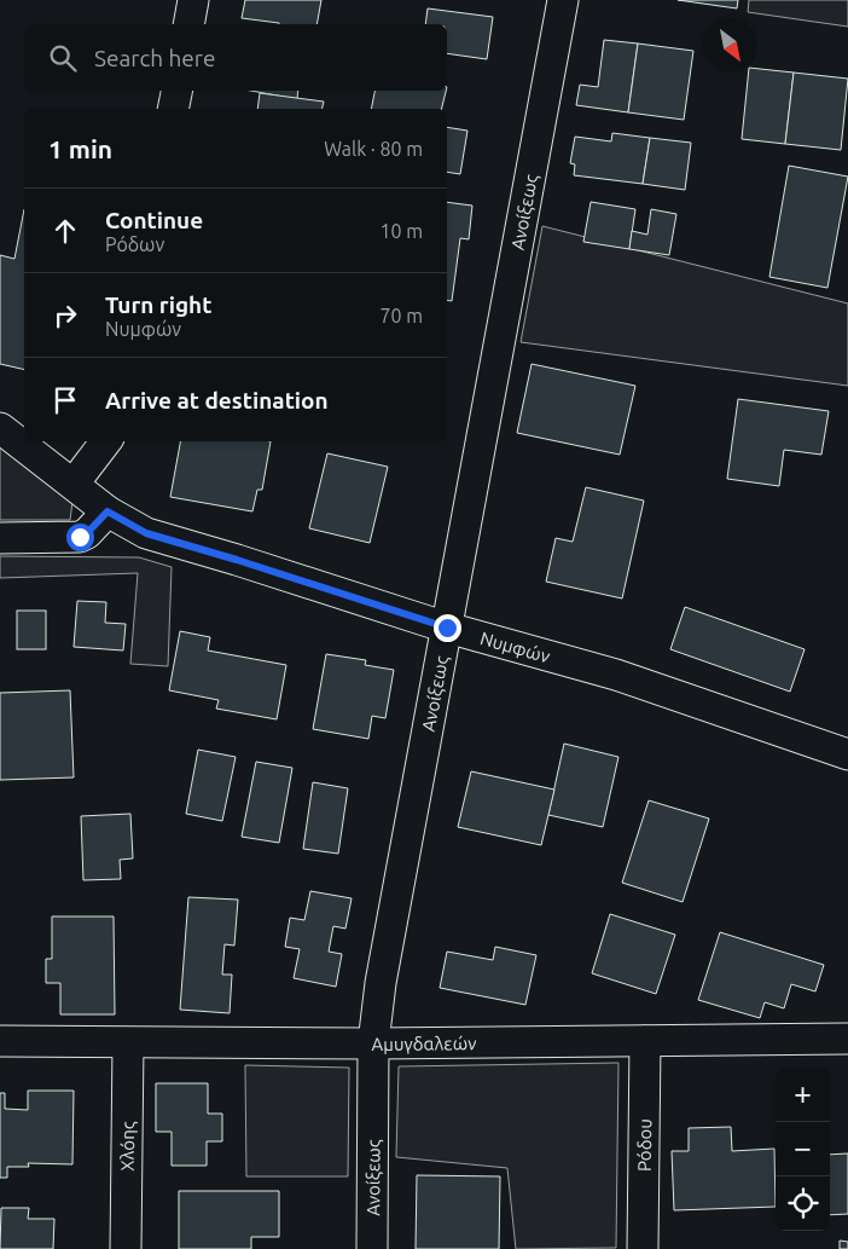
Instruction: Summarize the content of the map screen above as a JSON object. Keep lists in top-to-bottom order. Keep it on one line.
{"streets":{"street":["Ανοίξεως","Νυμφών","Αμυγδαλεών","Ρόδου","Χλόης"]},"crossings":[["Ανοίξεως","Νυμφών"],["Ανοίξεως","Αμυγδαλεών"],["Αμυγδαλεών","Ρόδου"],["Αμυγδαλεών","Χλόης"]],"north":"bottom right","page":{"search":"Search here","heading":["1 min","Walk · 80 m"],"list":[["Continue","Ρόδων","10 m"],["Turn right","Νυμφών","70 m"],"Arrive at destination"],"map_buttons":["+","−"]}}
